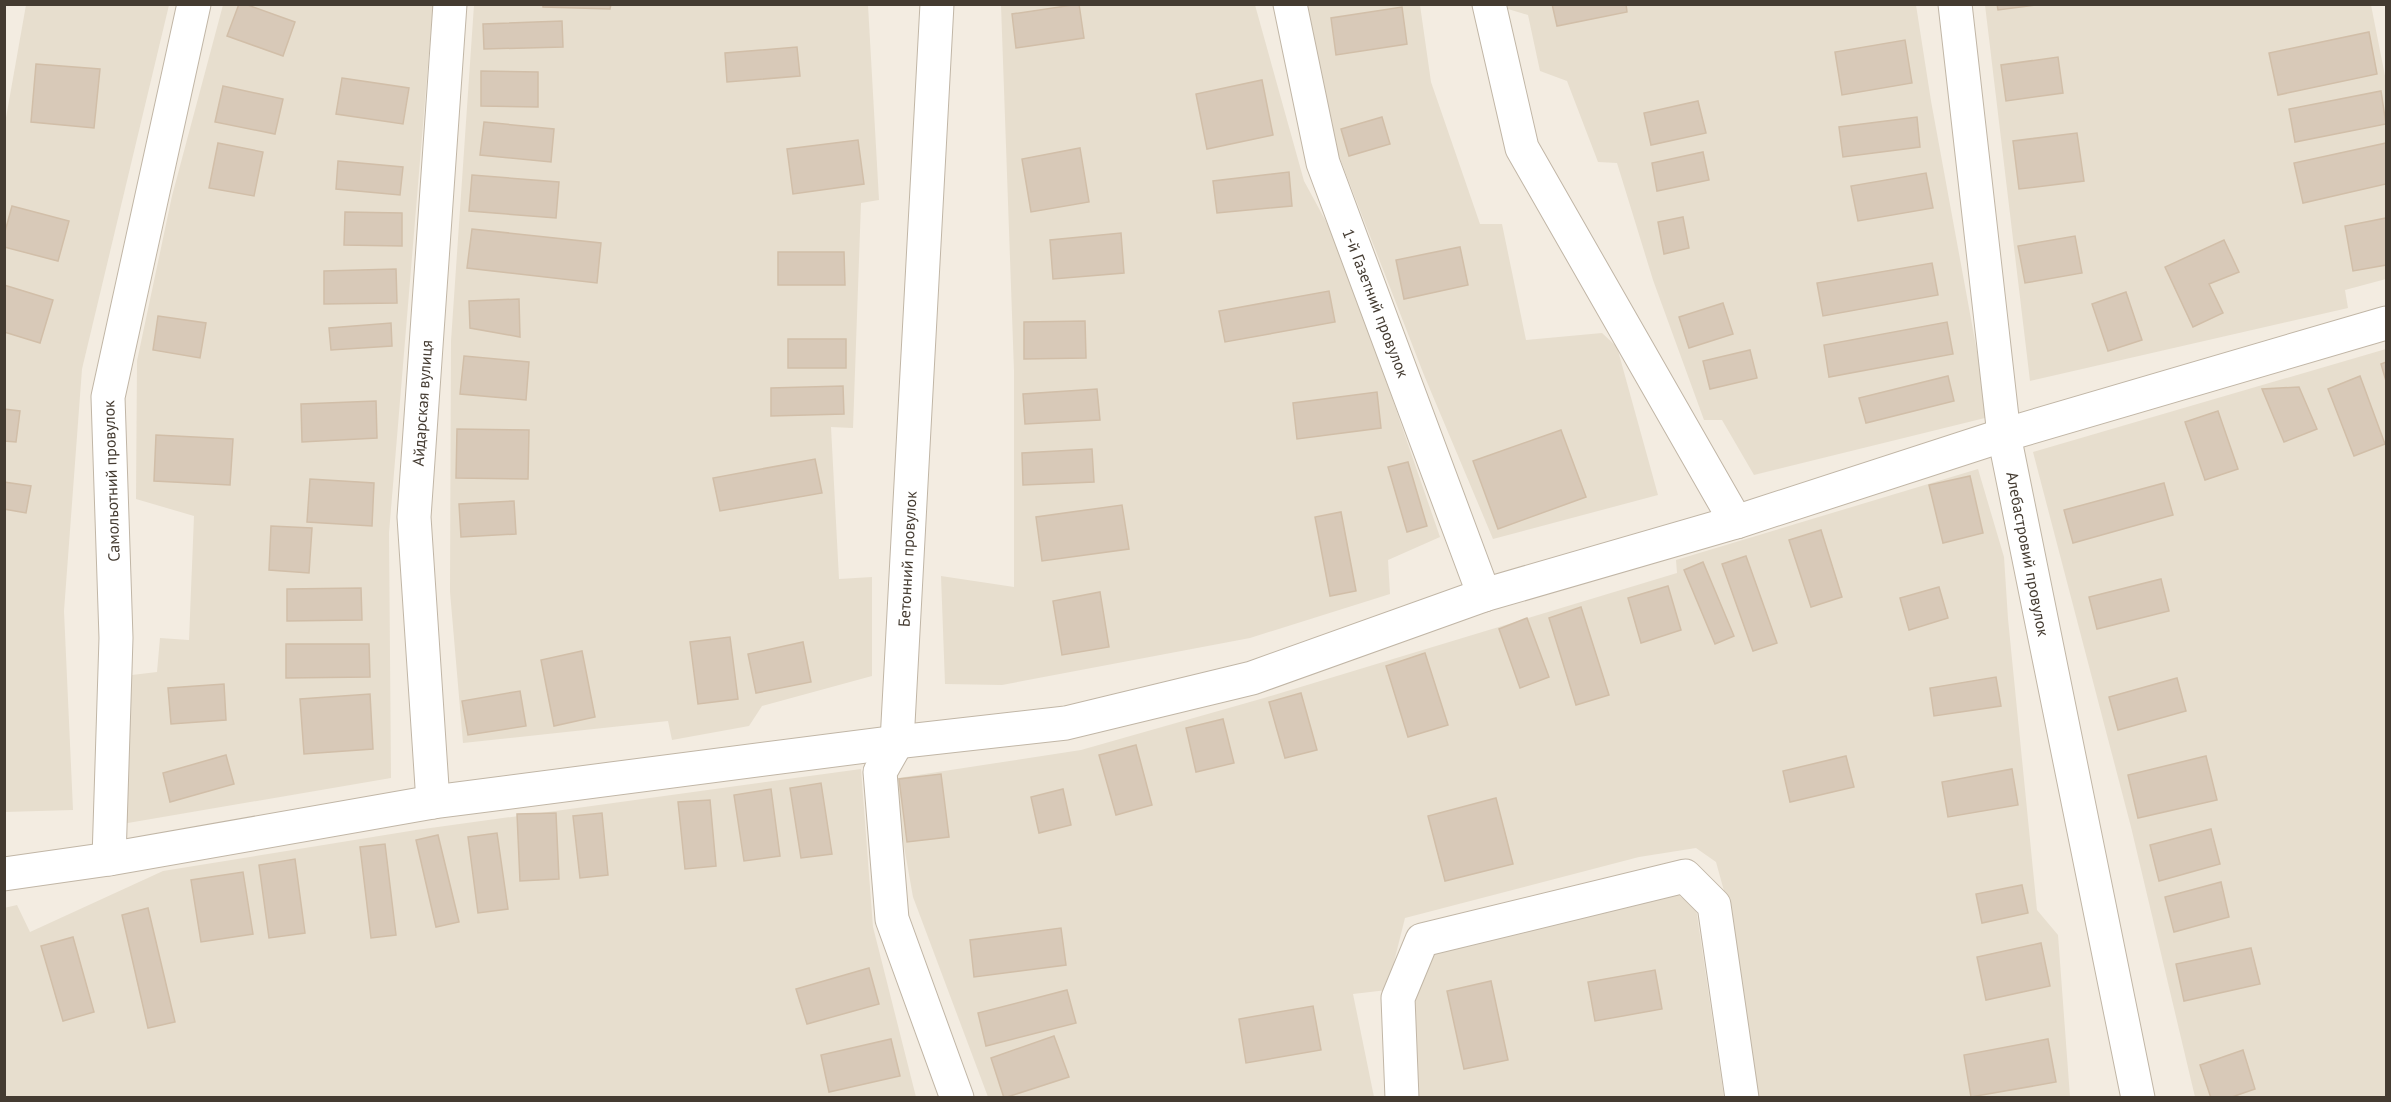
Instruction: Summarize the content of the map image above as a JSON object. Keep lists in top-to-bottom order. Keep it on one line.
{"streets":{"street":["1-й Газетний провулок","Айдарская вулиця","Самольотний провулок","Алебастровий провулок","Бетонний провулок"]}}
